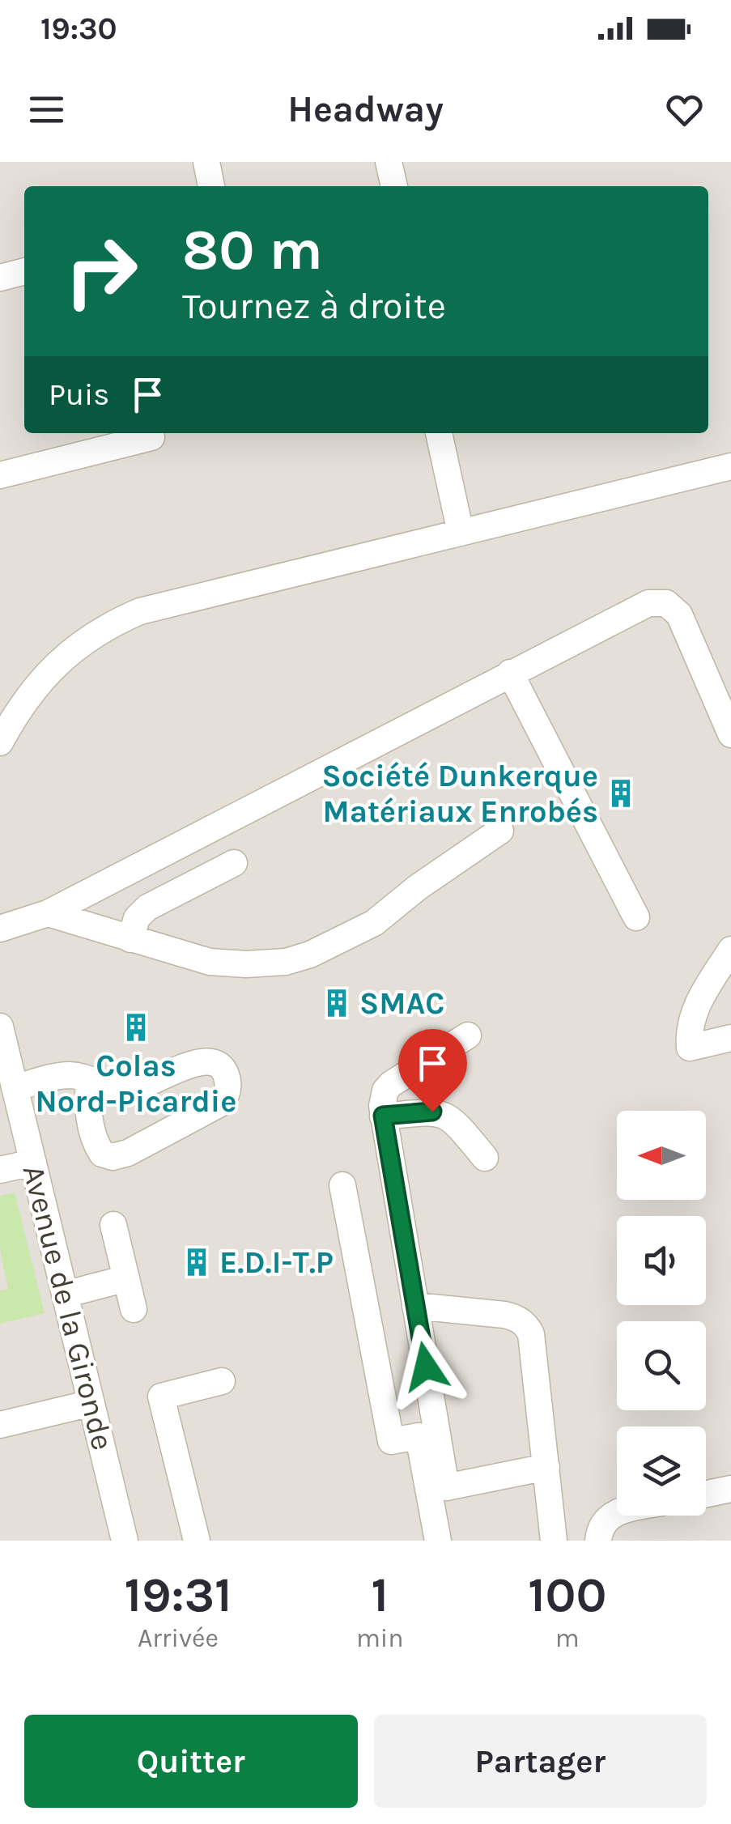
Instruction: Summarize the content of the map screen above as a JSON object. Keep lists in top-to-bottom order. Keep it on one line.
{"streets":{"street":["Avenue de la Gironde"]},"places":{"building":["Société Dunkerque Matériaux Enrobés","SMAC","Colas Nord-Picardie","E.D.I-T.P"]},"north":"left","page":{"status":"19:30","header":"Headway","turn":["80 m","Tournez à droite"],"then":"Puis","eta":["19:31","Arrivée","1","min","100","m"],"buttons":["Quitter","Partager"]}}
